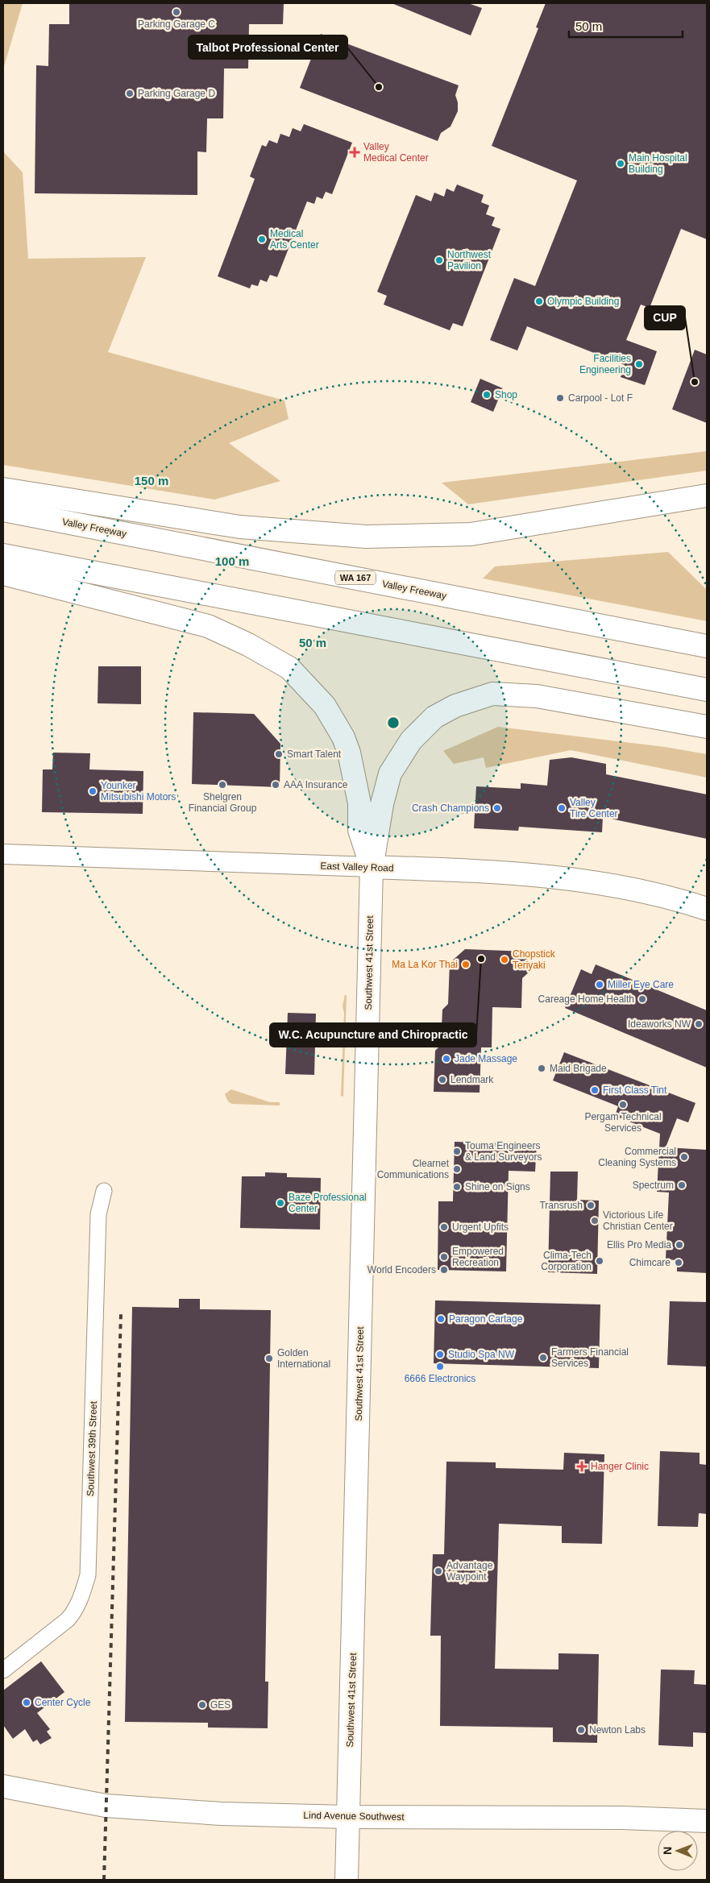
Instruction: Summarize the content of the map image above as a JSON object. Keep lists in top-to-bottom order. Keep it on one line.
{"streets":{"main road":["Valley Freeway","WA 167","East Valley Road","Southwest 41st Street","Lind Avenue Southwest"],"street":["Southwest 39th Street"]},"crossings":[["East Valley Road","Southwest 41st Street"],["Southwest 41st Street","Lind Avenue Southwest"]],"places":{"other":["Parking Garage C","Talbot Professional Center","Parking Garage D","Main Hospital Building","Medical Arts Center","Northwest Pavilion","Olympic Building","Facilities Engineering","CUP","Shop","Carpool - Lot F","Smart Talent","Shelgren Financial Group","AAA Insurance","Younker Mitsubishi Motors","Crash Champions","Valley Tire Center","W.C. Acupuncture and Chiropractic","Chopstick Teriyaki","Ma La Kor Thai","Miller Eye Care","Careage Home Health","Ideaworks NW","Jade Massage","Maid Brigade","Lendmark","First Class Tint","Pergam Technical Services","Touma Engineers & Land Surveyors","Commercial Cleaning Systems","Clearnet Communications","Spectrum","Shine on Signs","Baze Professional Center","Transrush","Victorious Life Christian Center","Urgent Upfits","Ellis Pro Media","Empowered Recreation","Clima-Tech Corporation","Chimcare","World Encoders","Paragon Cartage","Studio Spa NW","Farmers Financial Services","Golden International","6666 Electronics","Advantage Waypoint","Center Cycle","GES","Newton Labs"],"health":["Valley Medical Center","Hanger Clinic"]},"scale_bar":"50 m","north":"left","rings":["150 m","100 m","50 m"]}
